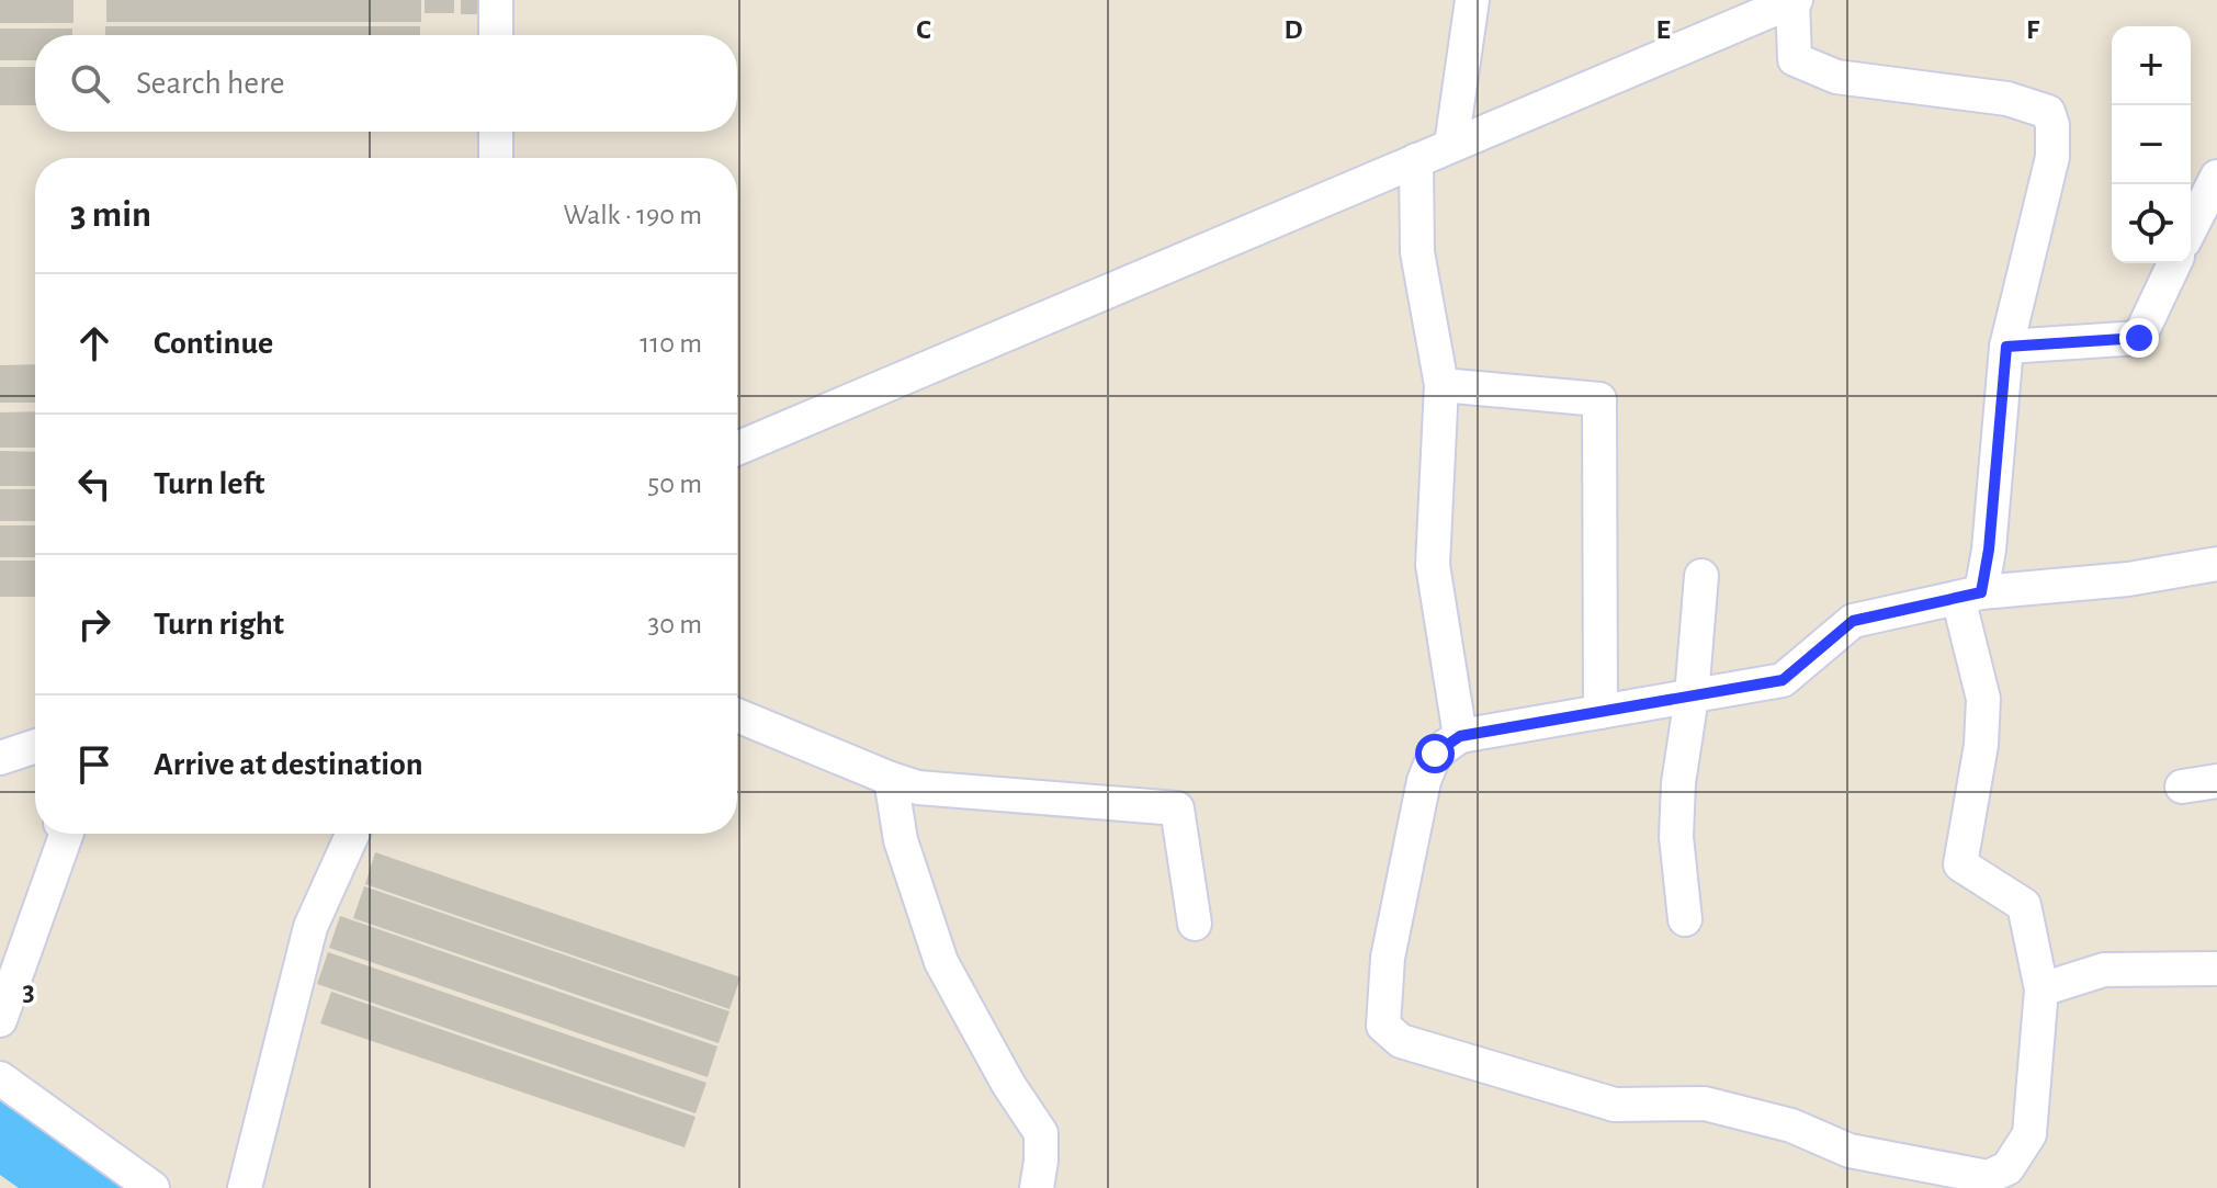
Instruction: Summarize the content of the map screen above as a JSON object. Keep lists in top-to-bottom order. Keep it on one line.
{"page":{"map_buttons":["+","−"],"search":"Search here","heading":["3 min","Walk · 190 m"],"list":[["Continue","110 m"],["Turn left","50 m"],["Turn right","30 m"],"Arrive at destination"]},"grid":{"columns":["C","D","E","F"],"rows":["3"]}}
